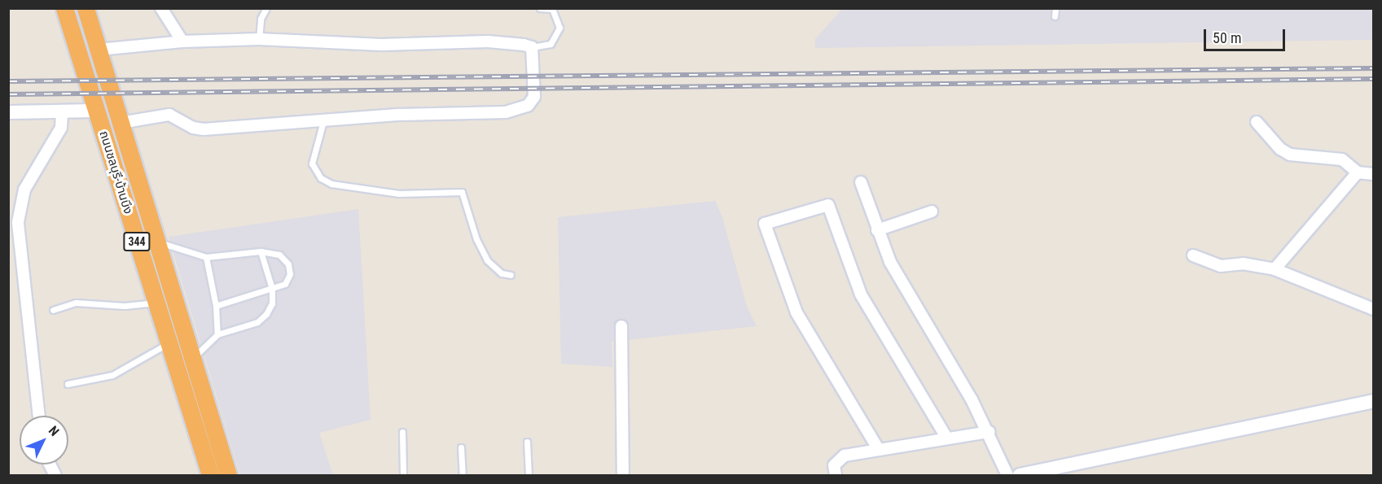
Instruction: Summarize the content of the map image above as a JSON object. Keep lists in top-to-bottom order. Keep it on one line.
{"streets":{"highway":["ถนนชลบุรี-บ้านบึง","344"]},"scale_bar":"50 m","north":"top right"}
